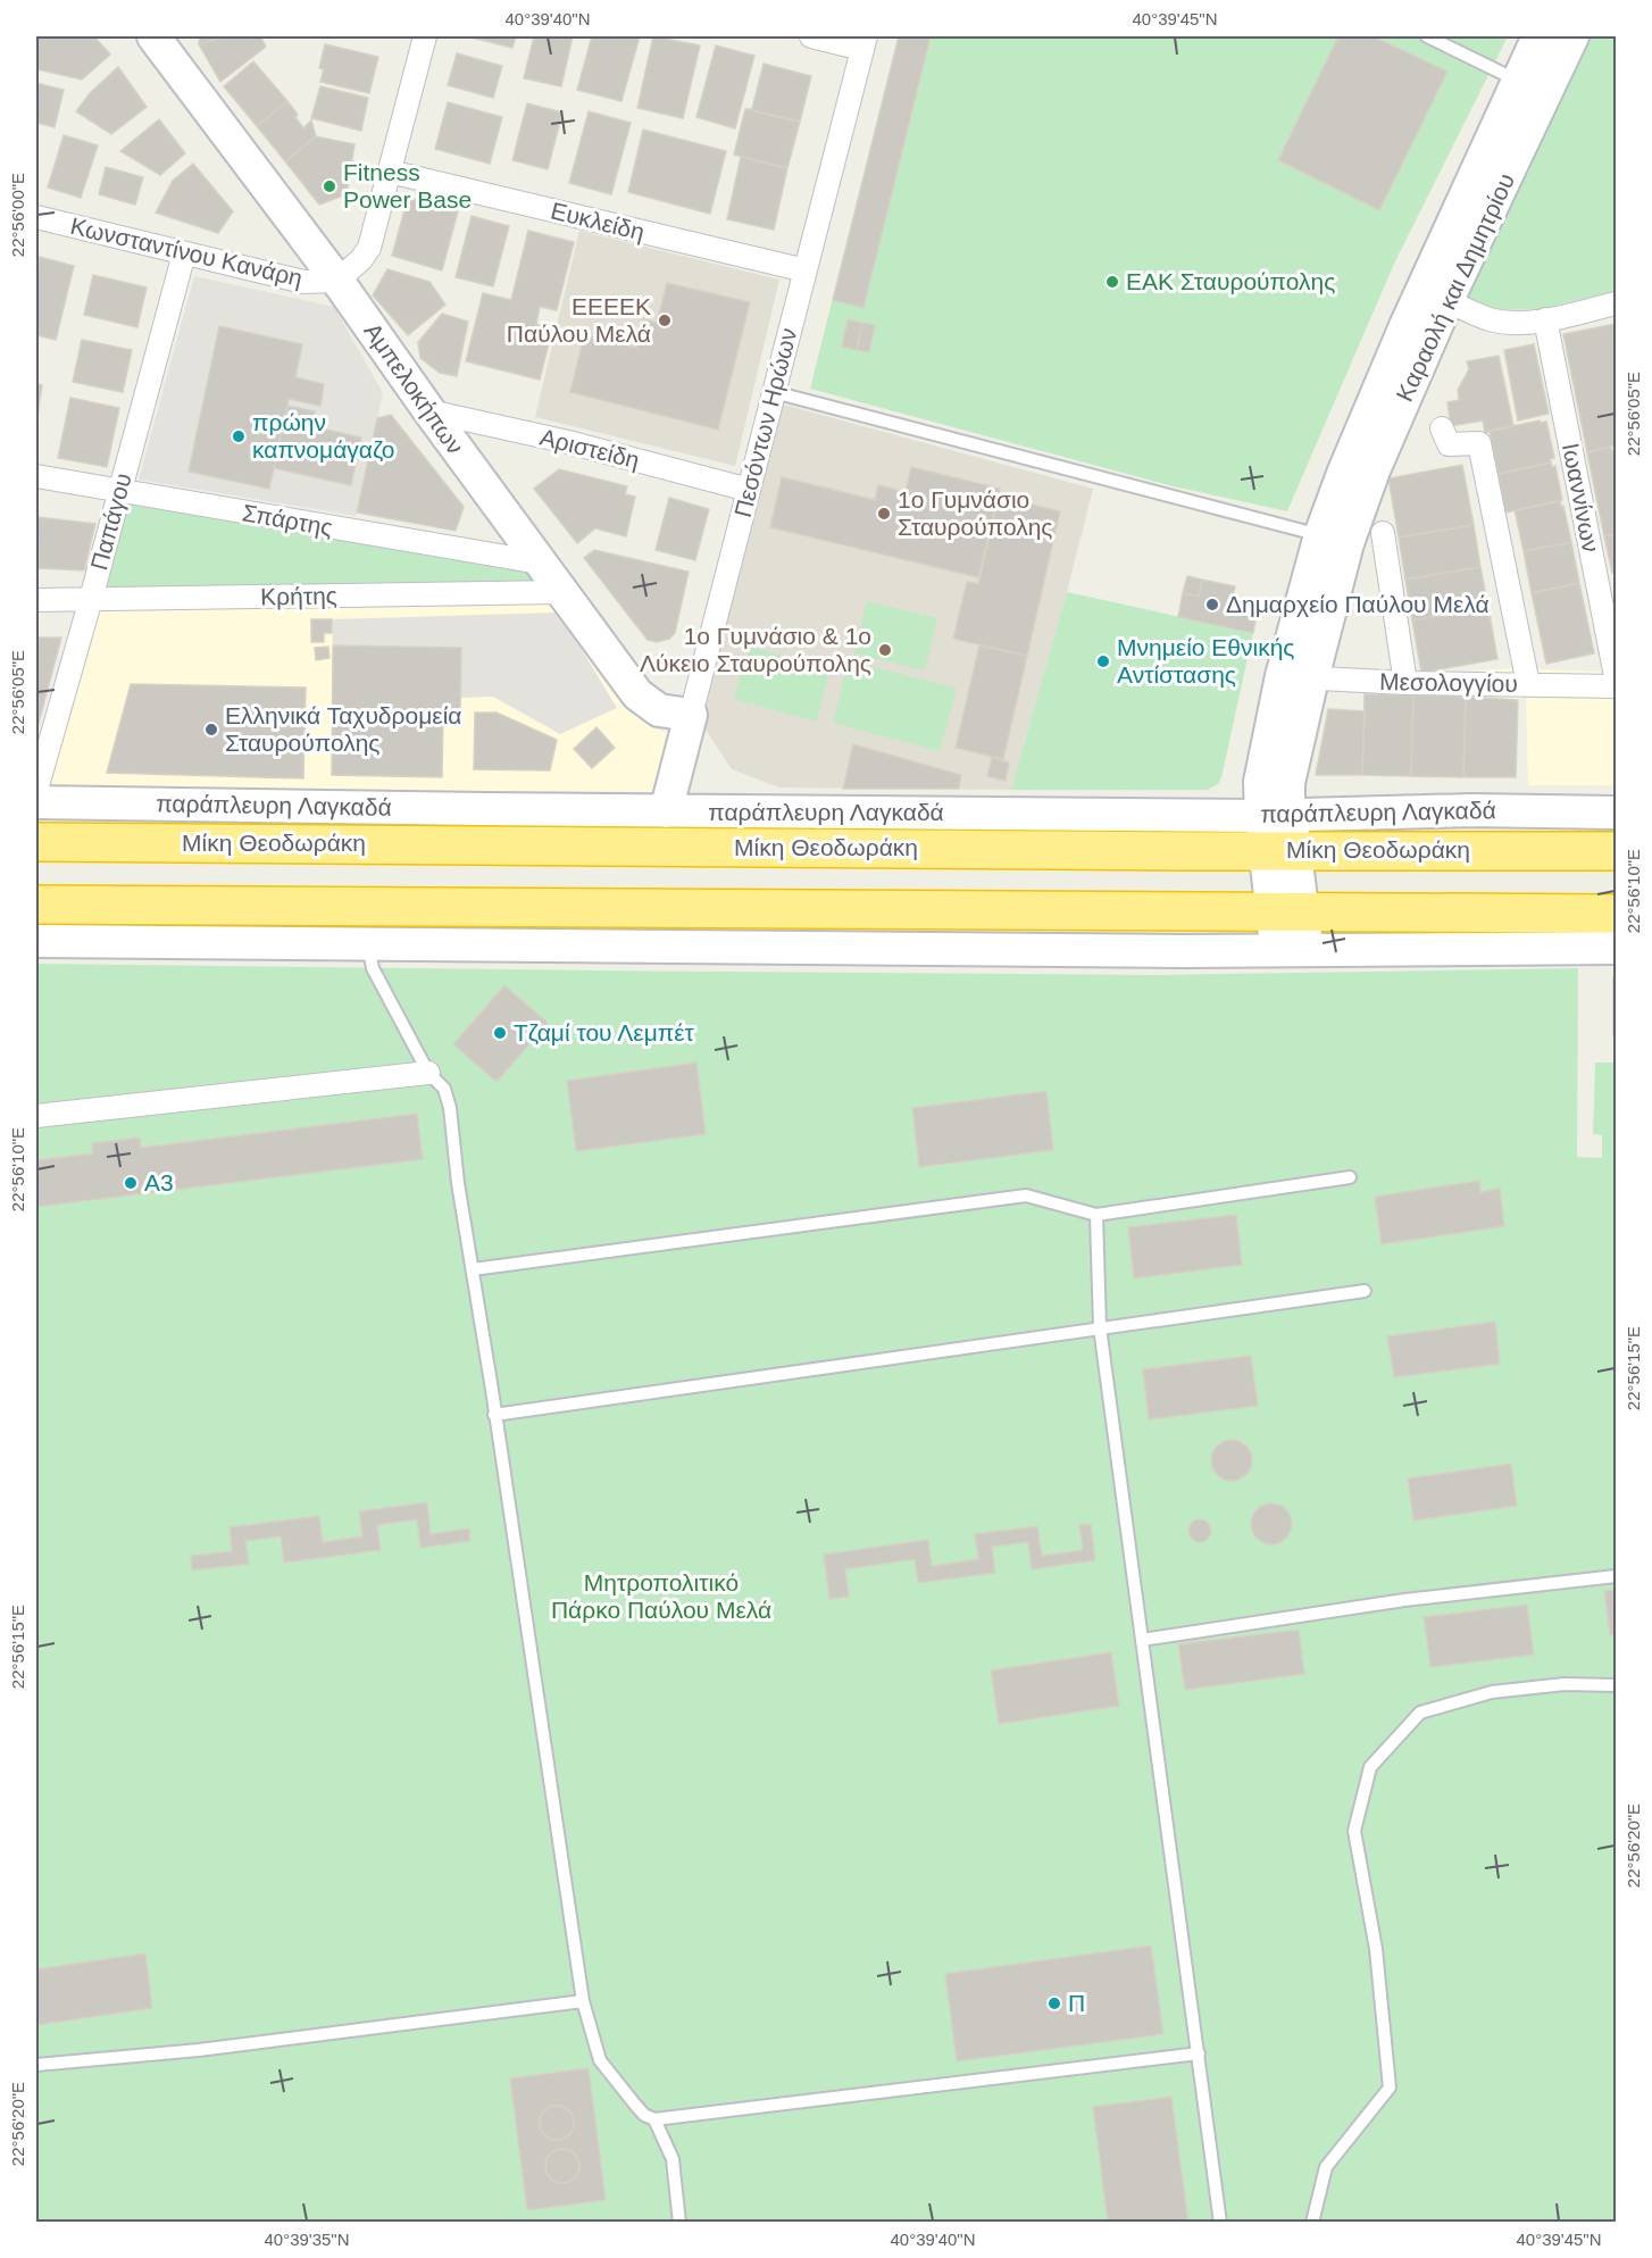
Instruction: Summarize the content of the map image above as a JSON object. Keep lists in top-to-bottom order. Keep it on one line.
{"streets":{"highway":["Μίκη Θεοδωράκη"],"street":["Ευκλείδη","Κωνσταντίνου Κανάρη","Καραολή και Δημητρίου","Αμπελοκήπων","Πεσόντων Ηρώων","Αριστείδη","Ιωαννίνων","Σπάρτης","Παπάγου","Κρήτης","Μεσολογγίου","παράπλευρη Λαγκαδά"]},"crossings":[["Ευκλείδη","Πεσόντων Ηρώων"],["Κωνσταντίνου Κανάρη","Αμπελοκήπων"],["Κωνσταντίνου Κανάρη","Παπάγου"],["Καραολή και Δημητρίου","Μεσολογγίου"],["Καραολή και Δημητρίου","παράπλευρη Λαγκαδά"],["Καραολή και Δημητρίου","Μίκη Θεοδωράκη"],["Αμπελοκήπων","Πεσόντων Ηρώων"],["Αμπελοκήπων","Αριστείδη"],["Αμπελοκήπων","Σπάρτης"],["Αμπελοκήπων","Κρήτης"],["Πεσόντων Ηρώων","Αριστείδη"],["Πεσόντων Ηρώων","παράπλευρη Λαγκαδά"],["Σπάρτης","Παπάγου"],["Παπάγου","Κρήτης"],["παράπλευρη Λαγκαδά","Μίκη Θεοδωράκη"]],"parks":["Μητροπολιτικό Πάρκο Παύλου Μελά"],"places":["Fitness Power Base","EAK Σταυρούπολης","ΕΕΕΕΚ Παύλου Μελά","πρώην καπνομάγαζο","1ο Γυμνάσιο Σταυρούπολης","Δημαρχείο Παύλου Μελά","1ο Γυμνάσιο & 1ο Λύκειο Σταυρούπολης","Μνημείο Εθνικής Αντίστασης","Ελληνικά Ταχυδρομεία Σταυρούπολης","Τζαμί του Λεμπέτ","Α3","Π"],"coordinates":["40°39'40\"N","40°39'45\"N","22°56'00\"E","22°56'05\"E","22°56'10\"E","22°56'15\"E","22°56'20\"E","40°39'35\"N"]}
